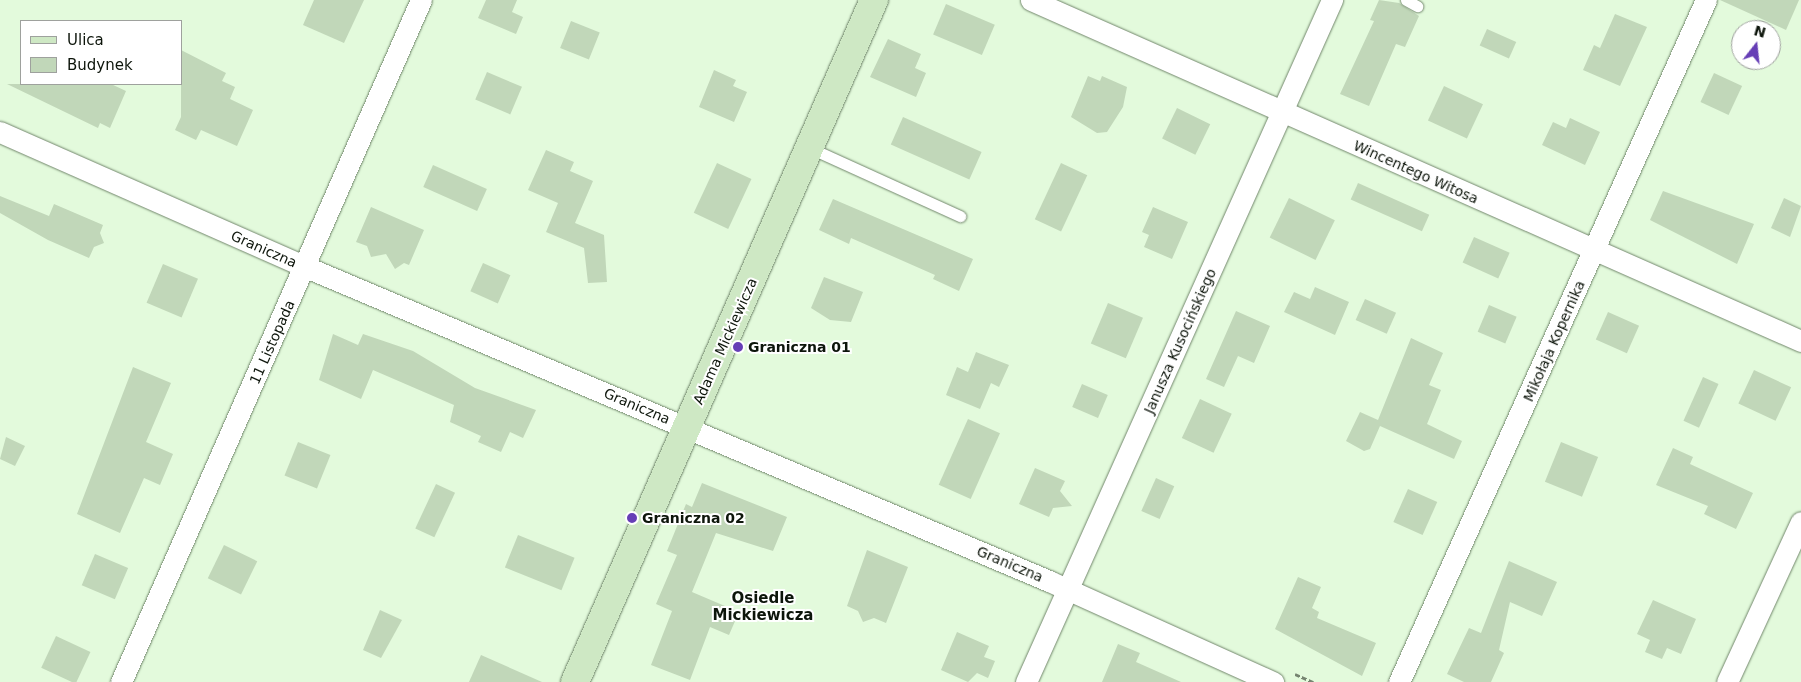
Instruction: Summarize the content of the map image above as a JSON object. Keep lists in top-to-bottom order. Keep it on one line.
{"streets":{"street":["Wincentego Witosa","Graniczna","Adama Mickiewicza","Janusza Kusocińskiego","Mikołaja Kopernika","11 Listopada"]},"crossings":[["Wincentego Witosa","Janusza Kusocińskiego"],["Wincentego Witosa","Mikołaja Kopernika"],["Graniczna","Adama Mickiewicza"],["Graniczna","Janusza Kusocińskiego"],["Graniczna","11 Listopada"]],"districts":["Osiedle Mickiewicza"],"places":["Graniczna 01","Graniczna 02"],"legend":["Ulica","Budynek"],"north":"top"}
